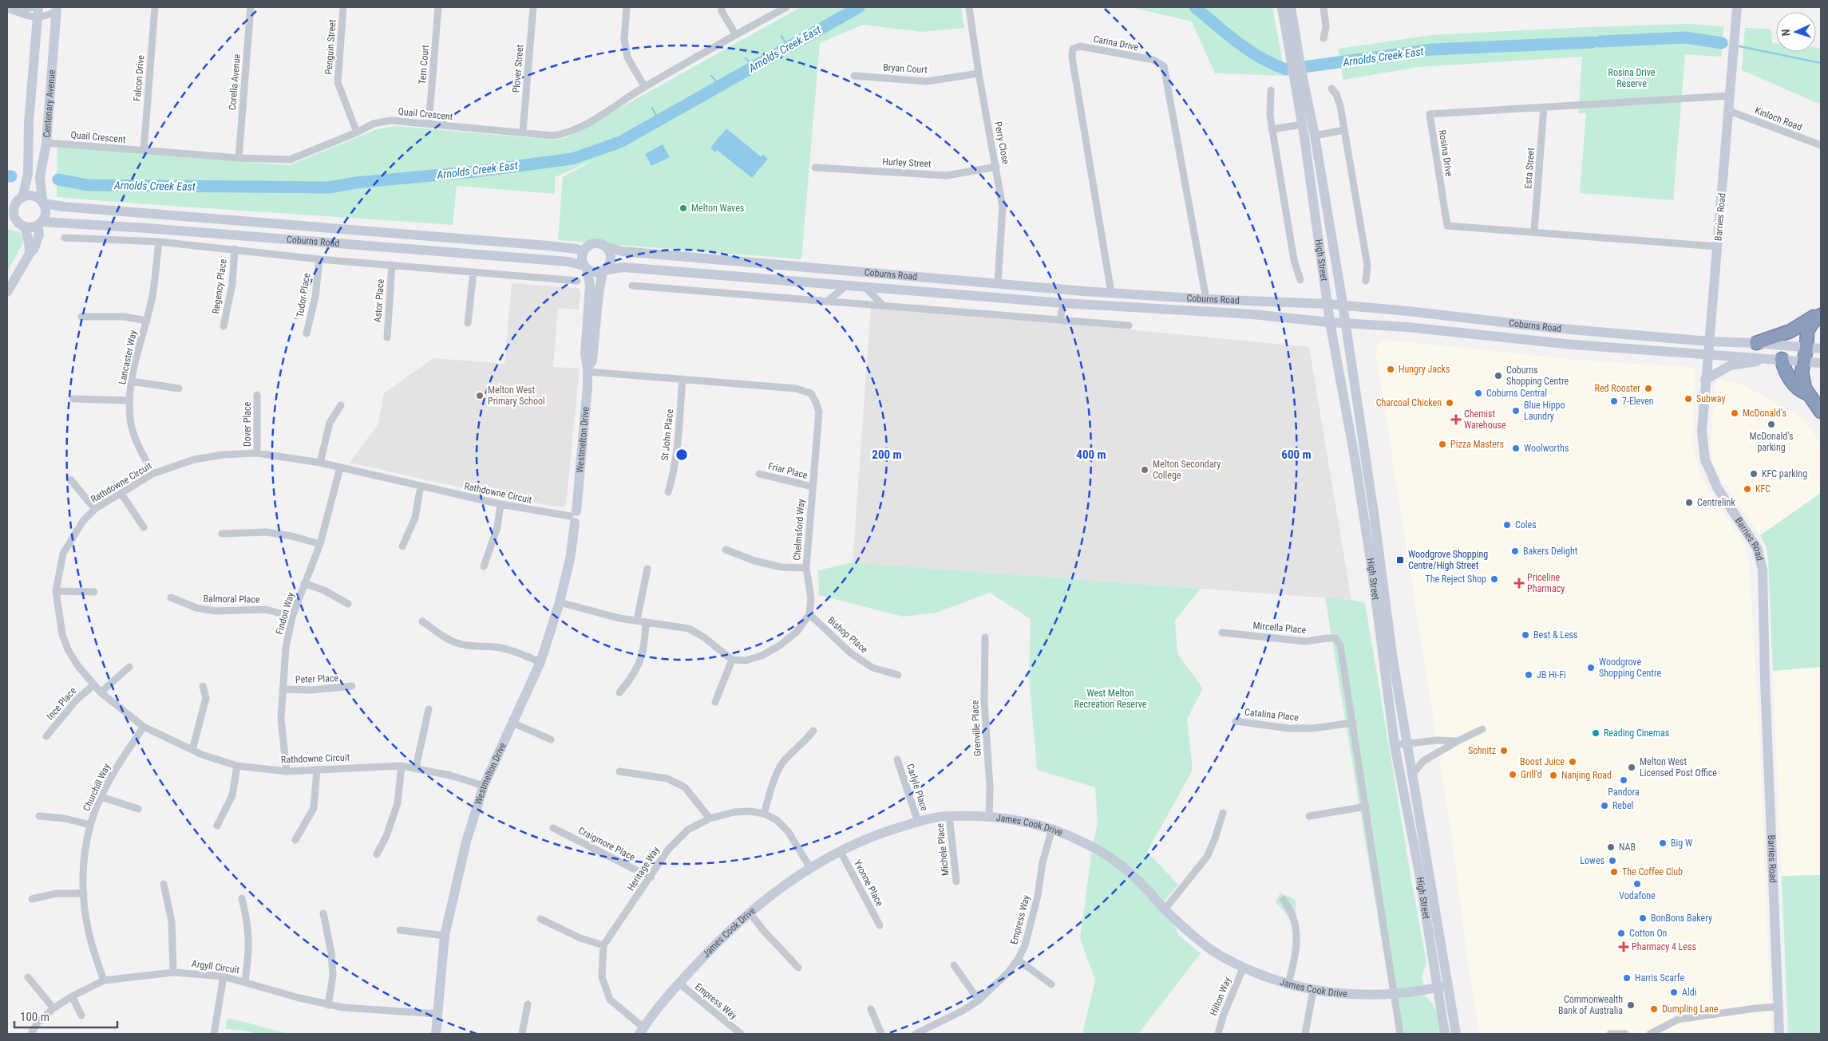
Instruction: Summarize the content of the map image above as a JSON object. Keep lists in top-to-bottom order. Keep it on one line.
{"streets":{"street":["Carina Drive","Penguin Street","Tern Court","Plover Street","Bryan Court","Falcon Drive","Corella Avenue","Centenary Avenue","Quail Crescent","Kinloch Road","Perry Close","Rosina Drive","Hurley Street","Esta Street","Barries Road","Coburns Road","High Street","Regency Place","Tudor Place","Astor Place","Lancaster Way","Dover Place","St John Place","Westmelton Drive","Friar Place","Rathdowne Circuit","Chelmsford Way","Balmoral Place","Findon Way","Mircella Place","Bishop Place","Peter Place","Ince Place","Catalina Place","Grenville Place","Churchill Way","Carlyle Place","James Cook Drive","Craigmore Place","Michele Place","Heritage Way","Yvonne Place","Empress Way","Argyll Circuit","Hilton Way"]},"crossings":[["Carina Drive","Coburns Road"],["Penguin Street","Quail Crescent"],["Tern Court","Quail Crescent"],["Plover Street","Quail Crescent"],["Bryan Court","Perry Close"],["Falcon Drive","Quail Crescent"],["Corella Avenue","Quail Crescent"],["Centenary Avenue","Quail Crescent"],["Centenary Avenue","Coburns Road"],["Kinloch Road","Barries Road"],["Perry Close","Hurley Street"],["Perry Close","Coburns Road"],["Rosina Drive","Esta Street"],["Rosina Drive","Barries Road"],["Barries Road","Coburns Road"],["Coburns Road","High Street"],["Coburns Road","Regency Place"],["Coburns Road","Tudor Place"],["Coburns Road","Astor Place"],["Coburns Road","Lancaster Way"],["Coburns Road","Westmelton Drive"],["High Street","James Cook Drive"],["Lancaster Way","Rathdowne Circuit"],["Dover Place","Rathdowne Circuit"],["St John Place","Chelmsford Way"],["Westmelton Drive","Rathdowne Circuit"],["Westmelton Drive","Chelmsford Way"],["Westmelton Drive","Argyll Circuit"],["Friar Place","Chelmsford Way"],["Rathdowne Circuit","Findon Way"],["Rathdowne Circuit","Ince Place"],["Rathdowne Circuit","Churchill Way"],["Chelmsford Way","Bishop Place"],["Balmoral Place","Findon Way"],["Findon Way","Peter Place"],["Mircella Place","Catalina Place"],["Grenville Place","James Cook Drive"],["Churchill Way","Argyll Circuit"],["Carlyle Place","James Cook Drive"],["James Cook Drive","Michele Place"],["James Cook Drive","Heritage Way"],["James Cook Drive","Yvonne Place"],["James Cook Drive","Empress Way"],["James Cook Drive","Hilton Way"],["Craigmore Place","Heritage Way"]],"water":["Arnolds Creek East"],"parks":["Rosina Drive Reserve","West Melton Recreation Reserve"],"places":{"other":["Melton Waves","Hungry Jacks","Coburns Shopping Centre","Red Rooster","Coburns Central","Melton West Primary School","Subway","7-Eleven","Charcoal Chicken","Blue Hippo Laundry","McDonald's","McDonald's parking","Pizza Masters","Woolworths","Melton Secondary College","KFC parking","KFC","Centrelink","Coles","Bakers Delight","The Reject Shop","Best & Less","Woodgrove Shopping Centre","JB Hi-Fi","Reading Cinemas","Schnitz","Boost Juice","Melton West Licensed Post Office","Grill'd","Nanjing Road","Pandora","Rebel","Big W","NAB","Lowes","The Coffee Club","Vodafone","BonBons Bakery","Cotton On","Harris Scarfe","Aldi","Commonwealth Bank of Australia","Dumpling Lane"],"health":["Chemist Warehouse","Priceline Pharmacy","Pharmacy 4 Less"],"transit":["Woodgrove Shopping Centre/High Street"]},"scale_bar":"100 m","north":"left","rings":["200 m","400 m","600 m"]}
